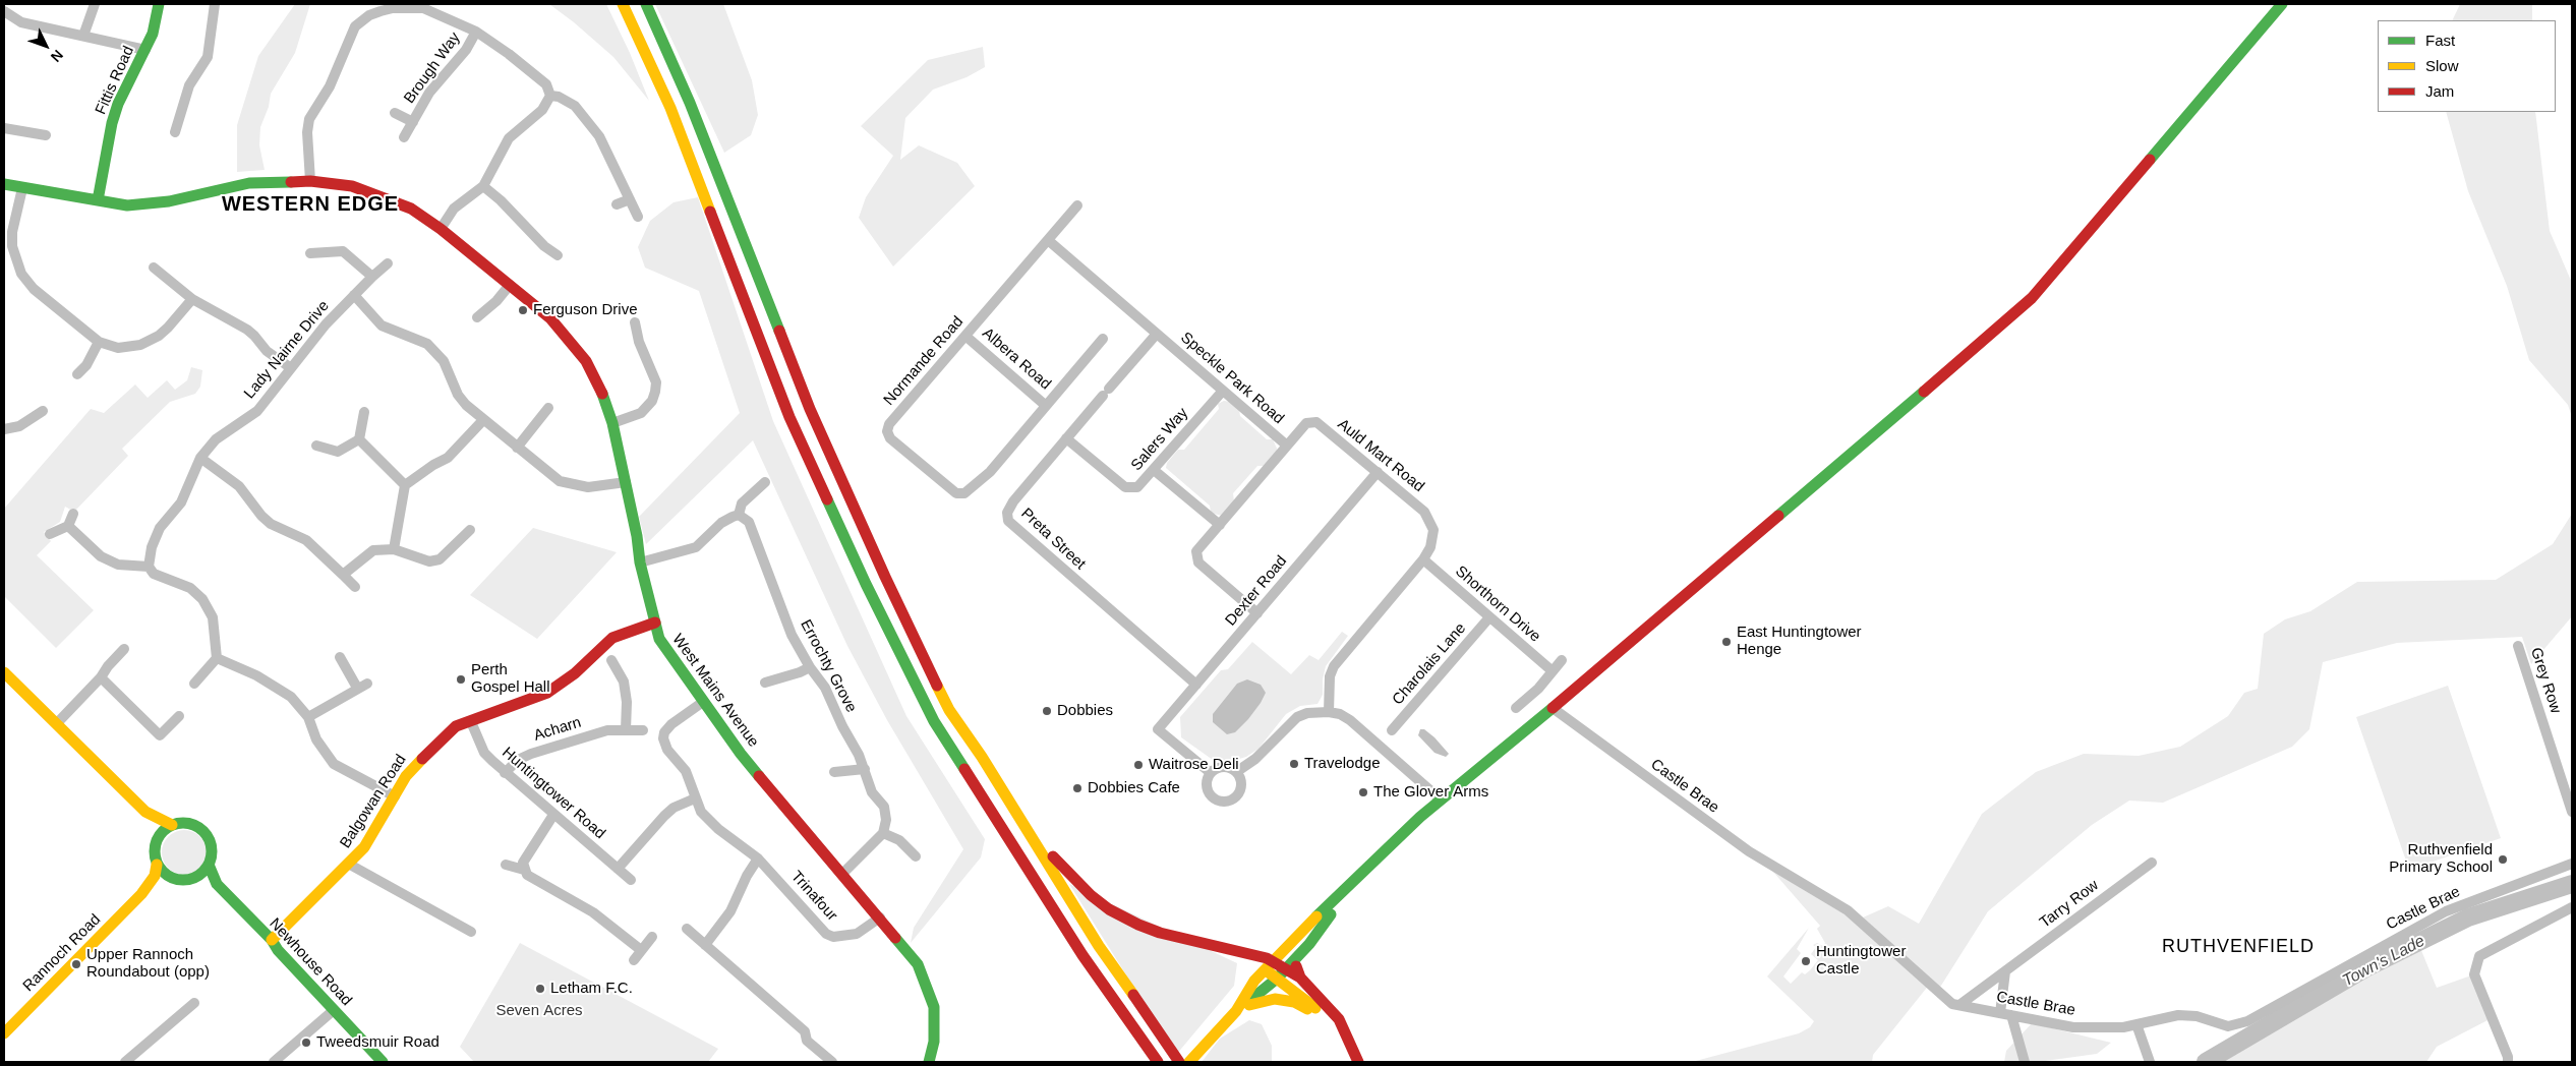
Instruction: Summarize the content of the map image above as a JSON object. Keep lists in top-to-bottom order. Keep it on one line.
{"streets":{"main road":["Fittis Road","West Mains Avenue","Balgowan Road","Rannoch Road","Newhouse Road"],"street":["Brough Way","Lady Nairne Drive","Albera Road","Normande Road","Speckle Park Road","Salers Way","Auld Mart Road","Preta Street","Dexter Road","Shorthorn Drive","Charolais Lane","Errochty Grove","Grey Row","Acharn","Castle Brae","Huntingtower Road","Trinafour","Tarry Row"]},"crossings":[["Fittis Road","West Mains Avenue"],["Albera Road","Normande Road"],["Normande Road","Speckle Park Road"],["Speckle Park Road","Salers Way"],["Speckle Park Road","Auld Mart Road"],["Speckle Park Road","Preta Street"],["Salers Way","Preta Street"],["Auld Mart Road","Dexter Road"],["Auld Mart Road","Shorthorn Drive"],["Preta Street","Dexter Road"],["Shorthorn Drive","Charolais Lane"],["West Mains Avenue","Balgowan Road"],["West Mains Avenue","Trinafour"],["Acharn","Huntingtower Road"],["Castle Brae","Tarry Row"],["Huntingtower Road","Balgowan Road"],["Balgowan Road","Newhouse Road"],["Rannoch Road","Newhouse Road"]],"districts":["WESTERN EDGE","RUTHVENFIELD"],"water":["Town's Lade"],"parks":["Seven Acres"],"places":["Ferguson Drive","East Huntingtower Henge","Perth Gospel Hall","Dobbies","Travelodge","Waitrose Deli","Dobbies Cafe","The Glover Arms","Ruthvenfield Primary School","Huntingtower Castle","Upper Rannoch Roundabout (opp)","Letham F.C.","Tweedsmuir Road"],"legend":["Fast","Slow","Jam"],"north":"bottom right"}
